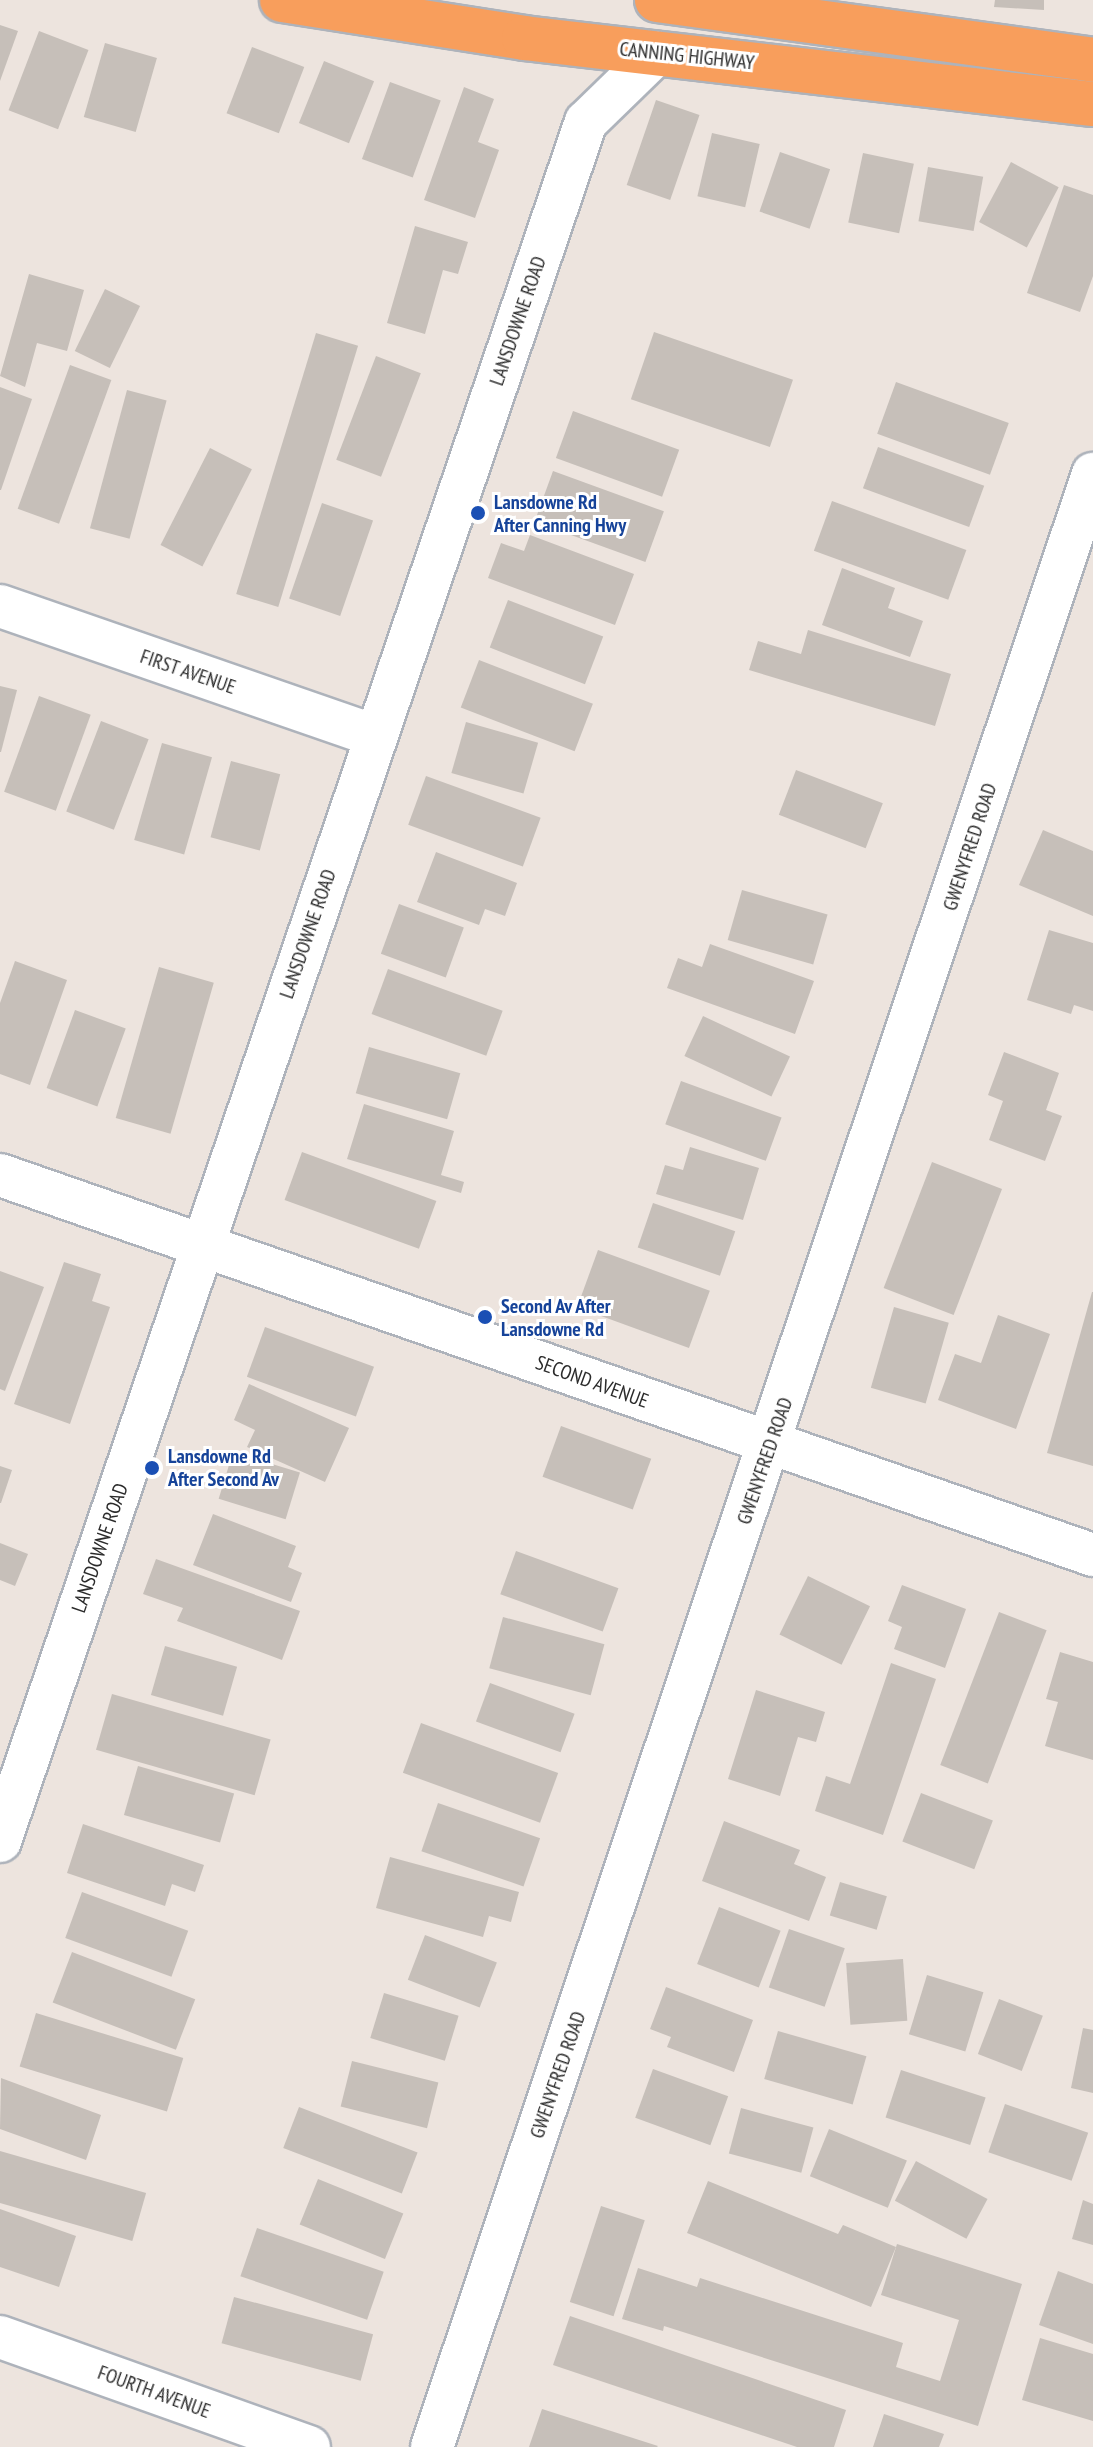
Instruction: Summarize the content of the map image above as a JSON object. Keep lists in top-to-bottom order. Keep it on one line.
{"streets":{"highway":["CANNING HIGHWAY"],"street":["LANSDOWNE ROAD","FIRST AVENUE","GWENYFRED ROAD","SECOND AVENUE","FOURTH AVENUE"]},"crossings":[["CANNING HIGHWAY","LANSDOWNE ROAD"],["LANSDOWNE ROAD","FIRST AVENUE"],["LANSDOWNE ROAD","SECOND AVENUE"],["GWENYFRED ROAD","SECOND AVENUE"]],"places":["Lansdowne Rd After Canning Hwy","Second Av After Lansdowne Rd","Lansdowne Rd After Second Av"]}
